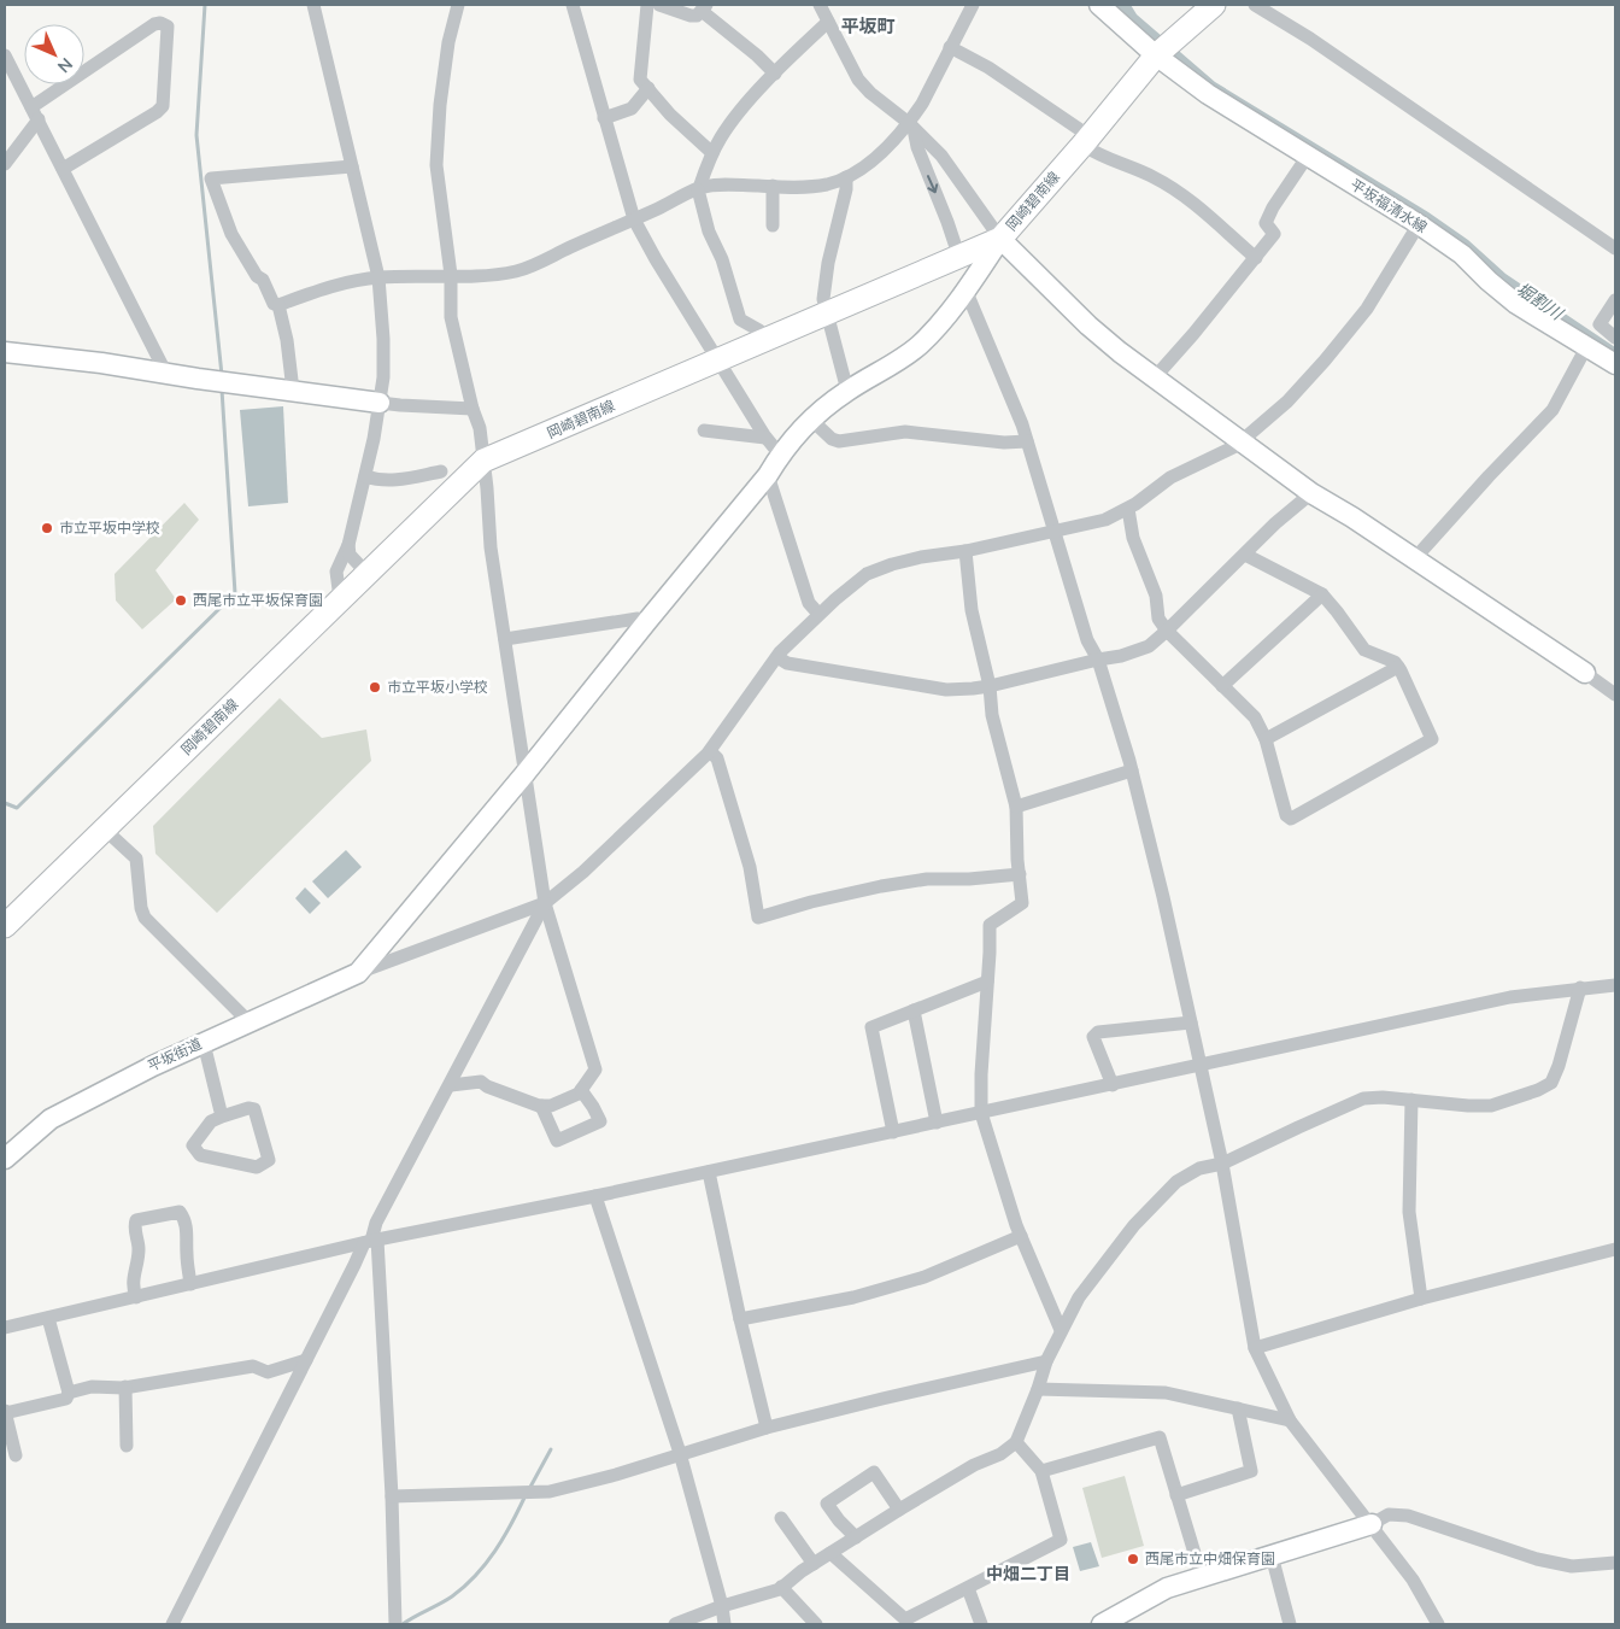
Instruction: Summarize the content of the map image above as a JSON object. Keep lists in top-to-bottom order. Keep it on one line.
{"streets":{"main road":["岡崎碧南線"],"street":["平坂福清水線","平坂街道"]},"crossings":[["岡崎碧南線","平坂福清水線"]],"districts":["平坂町","中畑二丁目"],"water":["堀割川"],"places":["市立平坂中学校","西尾市立平坂保育園","市立平坂小学校","西尾市立中畑保育園"],"north":"bottom right"}
